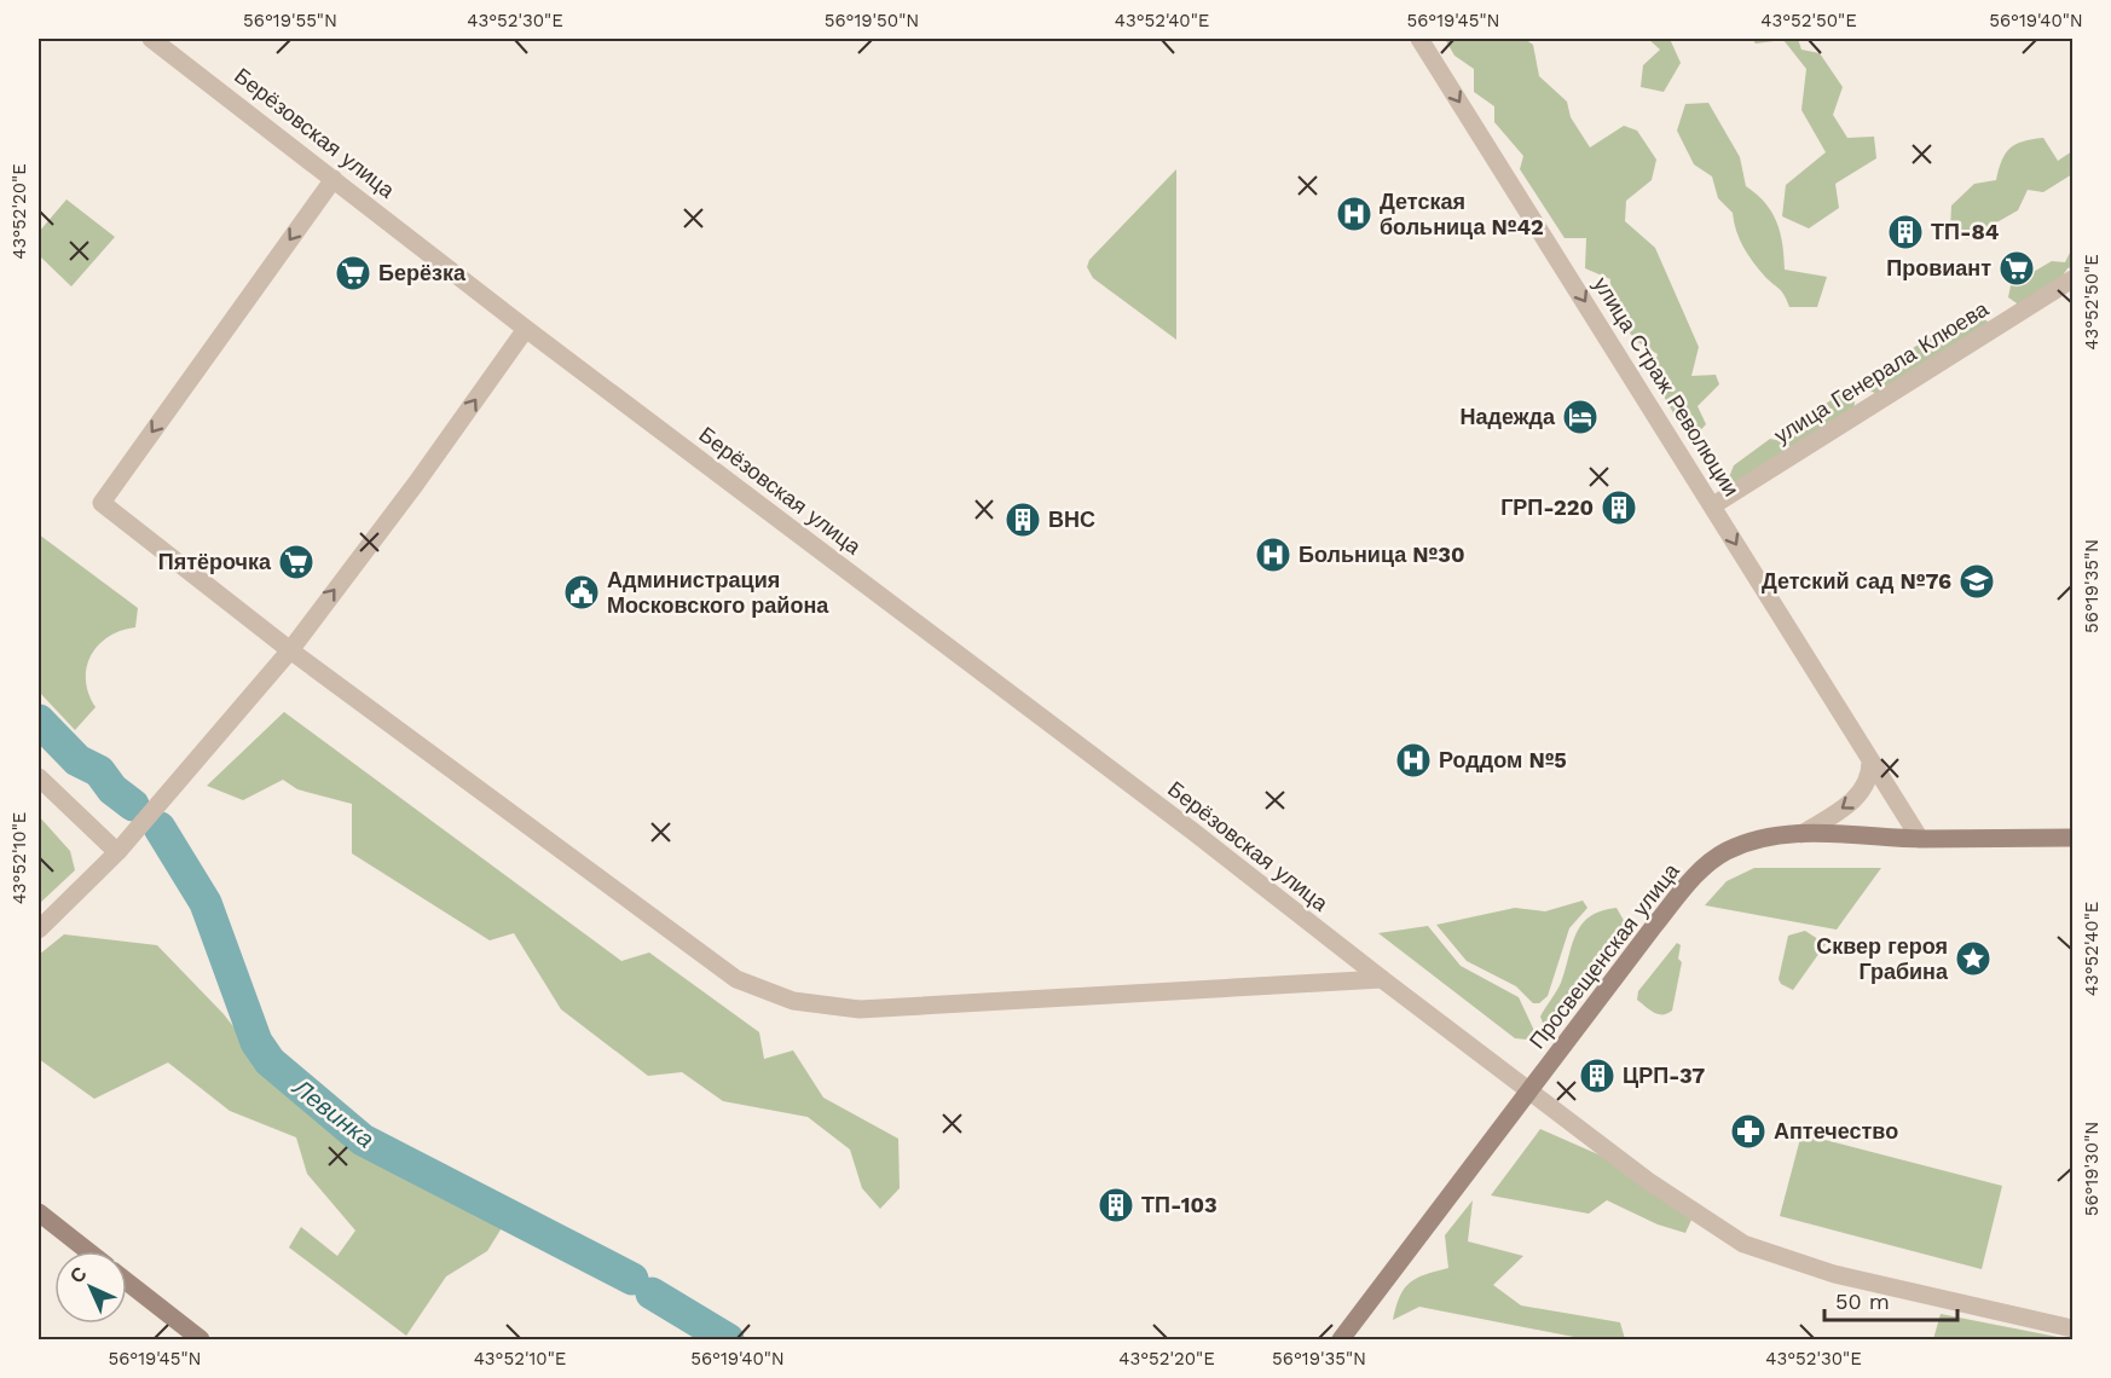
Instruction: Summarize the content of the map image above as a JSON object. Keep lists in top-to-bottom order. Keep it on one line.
{"streets":{"main road":["Просвещенская улица"],"street":["Берёзовская улица","улица Генерала Клюева","улица Страж Революции"]},"crossings":[["Берёзовская улица","Просвещенская улица"],["улица Генерала Клюева","улица Страж Революции"],["улица Страж Революции","Просвещенская улица"]],"one_way":["улица Страж Революции"],"water":["Левинка"],"places":{"hospital":["Детская больница №42","Больница №30","Роддом №5"],"building":["ТП-84","ГРП-220","ВНС","ЦРП-37","ТП-103"],"supermarket":["Провиант","Берёзка","Пятёрочка"],"hotel":["Надежда"],"school or university":["Детский сад №76"],"public building":["Администрация Московского района"],"place":["Сквер героя Грабина"],"pharmacy":["Аптечество"]},"scale_bar":"50 m","north":"top left","coordinates":["56°19'55\"N","43°52'30\"E","56°19'50\"N","43°52'40\"E","56°19'45\"N","43°52'50\"E","56°19'40\"N","43°52'20\"E","56°19'35\"N","43°52'10\"E","56°19'30\"N"]}
